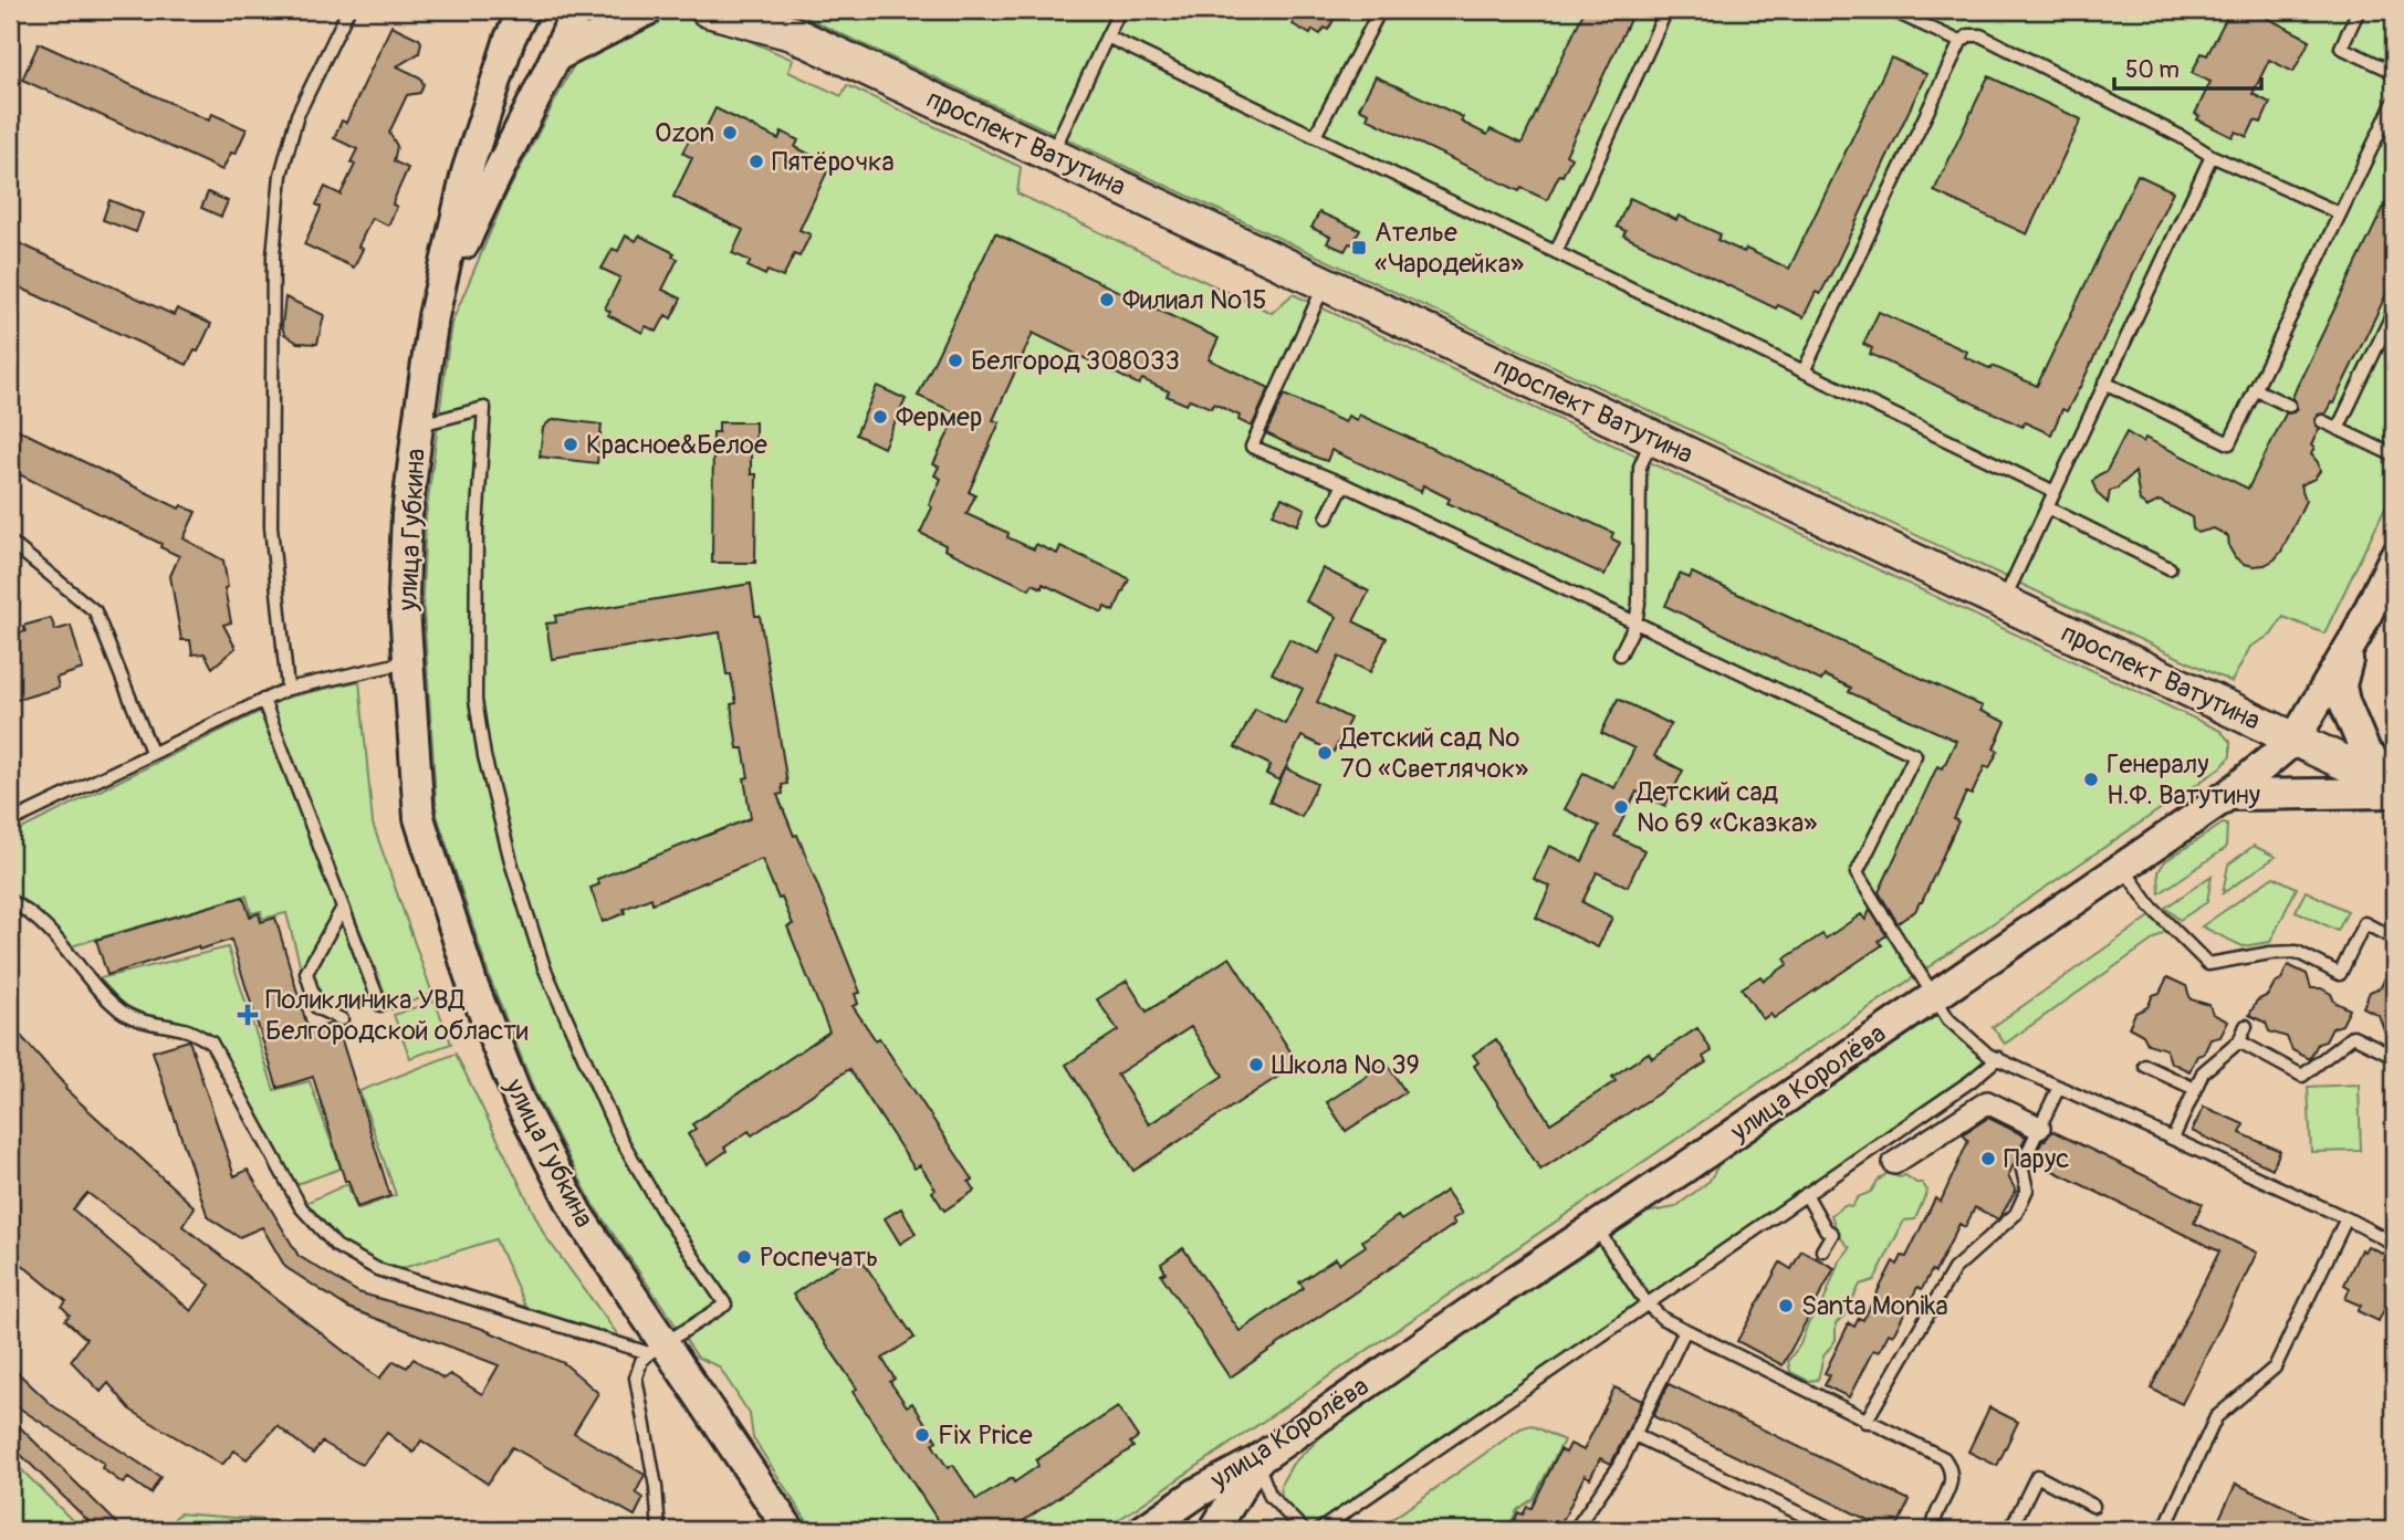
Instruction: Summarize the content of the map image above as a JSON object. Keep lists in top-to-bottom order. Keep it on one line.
{"streets":{"main road":["проспект Ватутина","улица Губкина","улица Королёва"]},"crossings":[["проспект Ватутина","улица Королёва"]],"places":{"other":["Ozon","Пятёрочка","Филиал №15","Белгород 308033","Фермер","Красное&Белое","Детский сад № 70 «Светлячок»","Генералу Н.Ф. Ватутину","Детский сад № 69 «Сказка»","Школа № 39","Парус","Роспечать","Santa Monika","Fix Price"],"transit":["Ателье «Чародейка»"],"health":["Поликлиника УВД Белгородской области"]},"scale_bar":"50 m"}
